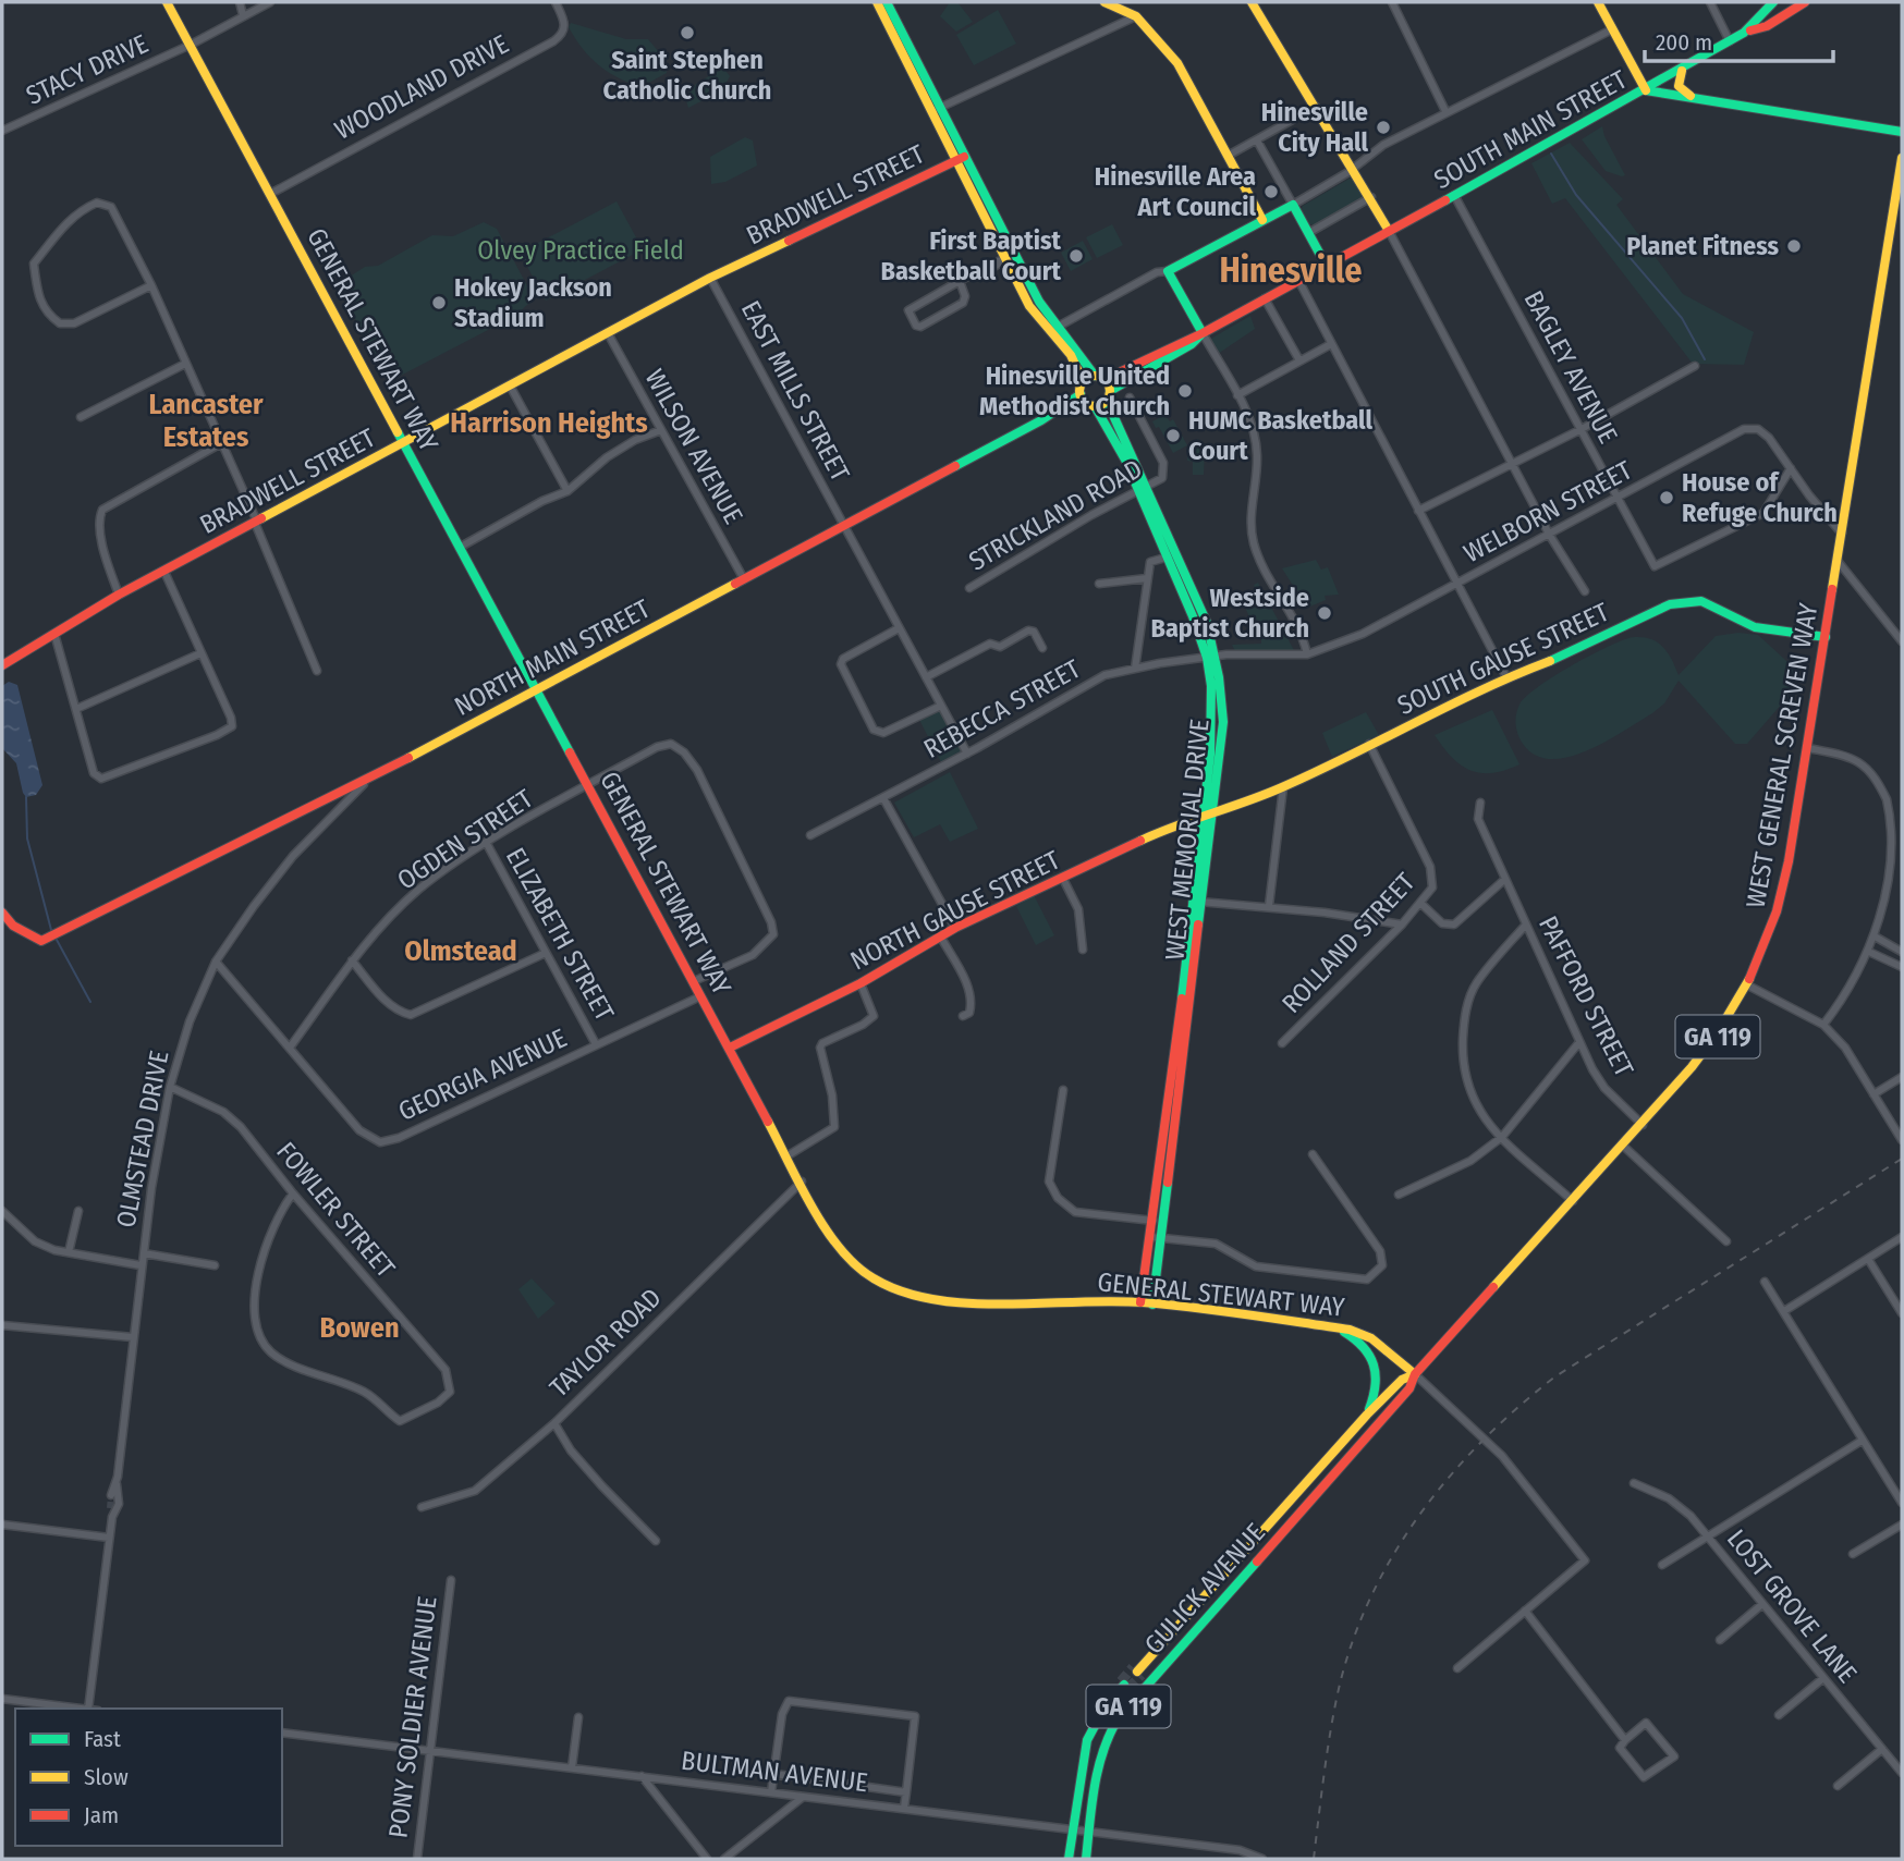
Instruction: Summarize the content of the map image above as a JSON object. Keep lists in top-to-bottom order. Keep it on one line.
{"streets":{"main road":["SOUTH MAIN STREET","BRADWELL STREET","GENERAL STEWART WAY","NORTH MAIN STREET","SOUTH GAUSE STREET","WEST GENERAL SCREVEN WAY","WEST MEMORIAL DRIVE","NORTH GAUSE STREET","GA 119","GULICK AVENUE"],"street":["STACY DRIVE","WOODLAND DRIVE","BAGLEY AVENUE","EAST MILLS STREET","WILSON AVENUE","WELBORN STREET","STRICKLAND ROAD","REBECCA STREET","OGDEN STREET","ELIZABETH STREET","ROLLAND STREET","PAFFORD STREET","GEORGIA AVENUE","OLMSTEAD DRIVE","FOWLER STREET","TAYLOR ROAD","LOST GROVE LANE","PONY SOLDIER AVENUE","BULTMAN AVENUE"]},"crossings":[["STACY DRIVE","GENERAL STEWART WAY"],["WOODLAND DRIVE","GENERAL STEWART WAY"],["SOUTH MAIN STREET","BAGLEY AVENUE"],["BRADWELL STREET","GENERAL STEWART WAY"],["BRADWELL STREET","EAST MILLS STREET"],["BRADWELL STREET","WILSON AVENUE"],["GENERAL STEWART WAY","NORTH MAIN STREET"],["GENERAL STEWART WAY","WEST GENERAL SCREVEN WAY"],["GENERAL STEWART WAY","OGDEN STREET"],["GENERAL STEWART WAY","WEST MEMORIAL DRIVE"],["GENERAL STEWART WAY","NORTH GAUSE STREET"],["GENERAL STEWART WAY","GA 119"],["GENERAL STEWART WAY","GEORGIA AVENUE"],["GENERAL STEWART WAY","TAYLOR ROAD"],["GENERAL STEWART WAY","GULICK AVENUE"],["BAGLEY AVENUE","WELBORN STREET"],["EAST MILLS STREET","NORTH MAIN STREET"],["EAST MILLS STREET","REBECCA STREET"],["WILSON AVENUE","NORTH MAIN STREET"],["WELBORN STREET","REBECCA STREET"],["WELBORN STREET","WEST GENERAL SCREVEN WAY"],["STRICKLAND ROAD","WEST MEMORIAL DRIVE"],["NORTH MAIN STREET","WEST MEMORIAL DRIVE"],["NORTH MAIN STREET","OLMSTEAD DRIVE"],["SOUTH GAUSE STREET","WEST GENERAL SCREVEN WAY"],["SOUTH GAUSE STREET","WEST MEMORIAL DRIVE"],["SOUTH GAUSE STREET","NORTH GAUSE STREET"],["SOUTH GAUSE STREET","ROLLAND STREET"],["REBECCA STREET","WEST MEMORIAL DRIVE"],["WEST GENERAL SCREVEN WAY","PAFFORD STREET"],["WEST GENERAL SCREVEN WAY","GA 119"],["WEST GENERAL SCREVEN WAY","GULICK AVENUE"],["OGDEN STREET","ELIZABETH STREET"],["OGDEN STREET","GEORGIA AVENUE"],["WEST MEMORIAL DRIVE","NORTH GAUSE STREET"],["ELIZABETH STREET","GEORGIA AVENUE"],["GA 119","GULICK AVENUE"],["GA 119","BULTMAN AVENUE"],["GEORGIA AVENUE","OLMSTEAD DRIVE"],["OLMSTEAD DRIVE","FOWLER STREET"],["GULICK AVENUE","BULTMAN AVENUE"],["PONY SOLDIER AVENUE","BULTMAN AVENUE"]],"districts":["Hinesville","Lancaster Estates","Harrison Heights","Olmstead","Bowen"],"parks":["Olvey Practice Field"],"places":["Saint Stephen Catholic Church","Hinesville City Hall","Hinesville Area Art Council","Planet Fitness","First Baptist Basketball Court","Hokey Jackson Stadium","Hinesville United Methodist Church","HUMC Basketball Court","House of Refuge Church","Westside Baptist Church"],"legend":["Fast","Slow","Jam"],"scale_bar":"200 m"}
